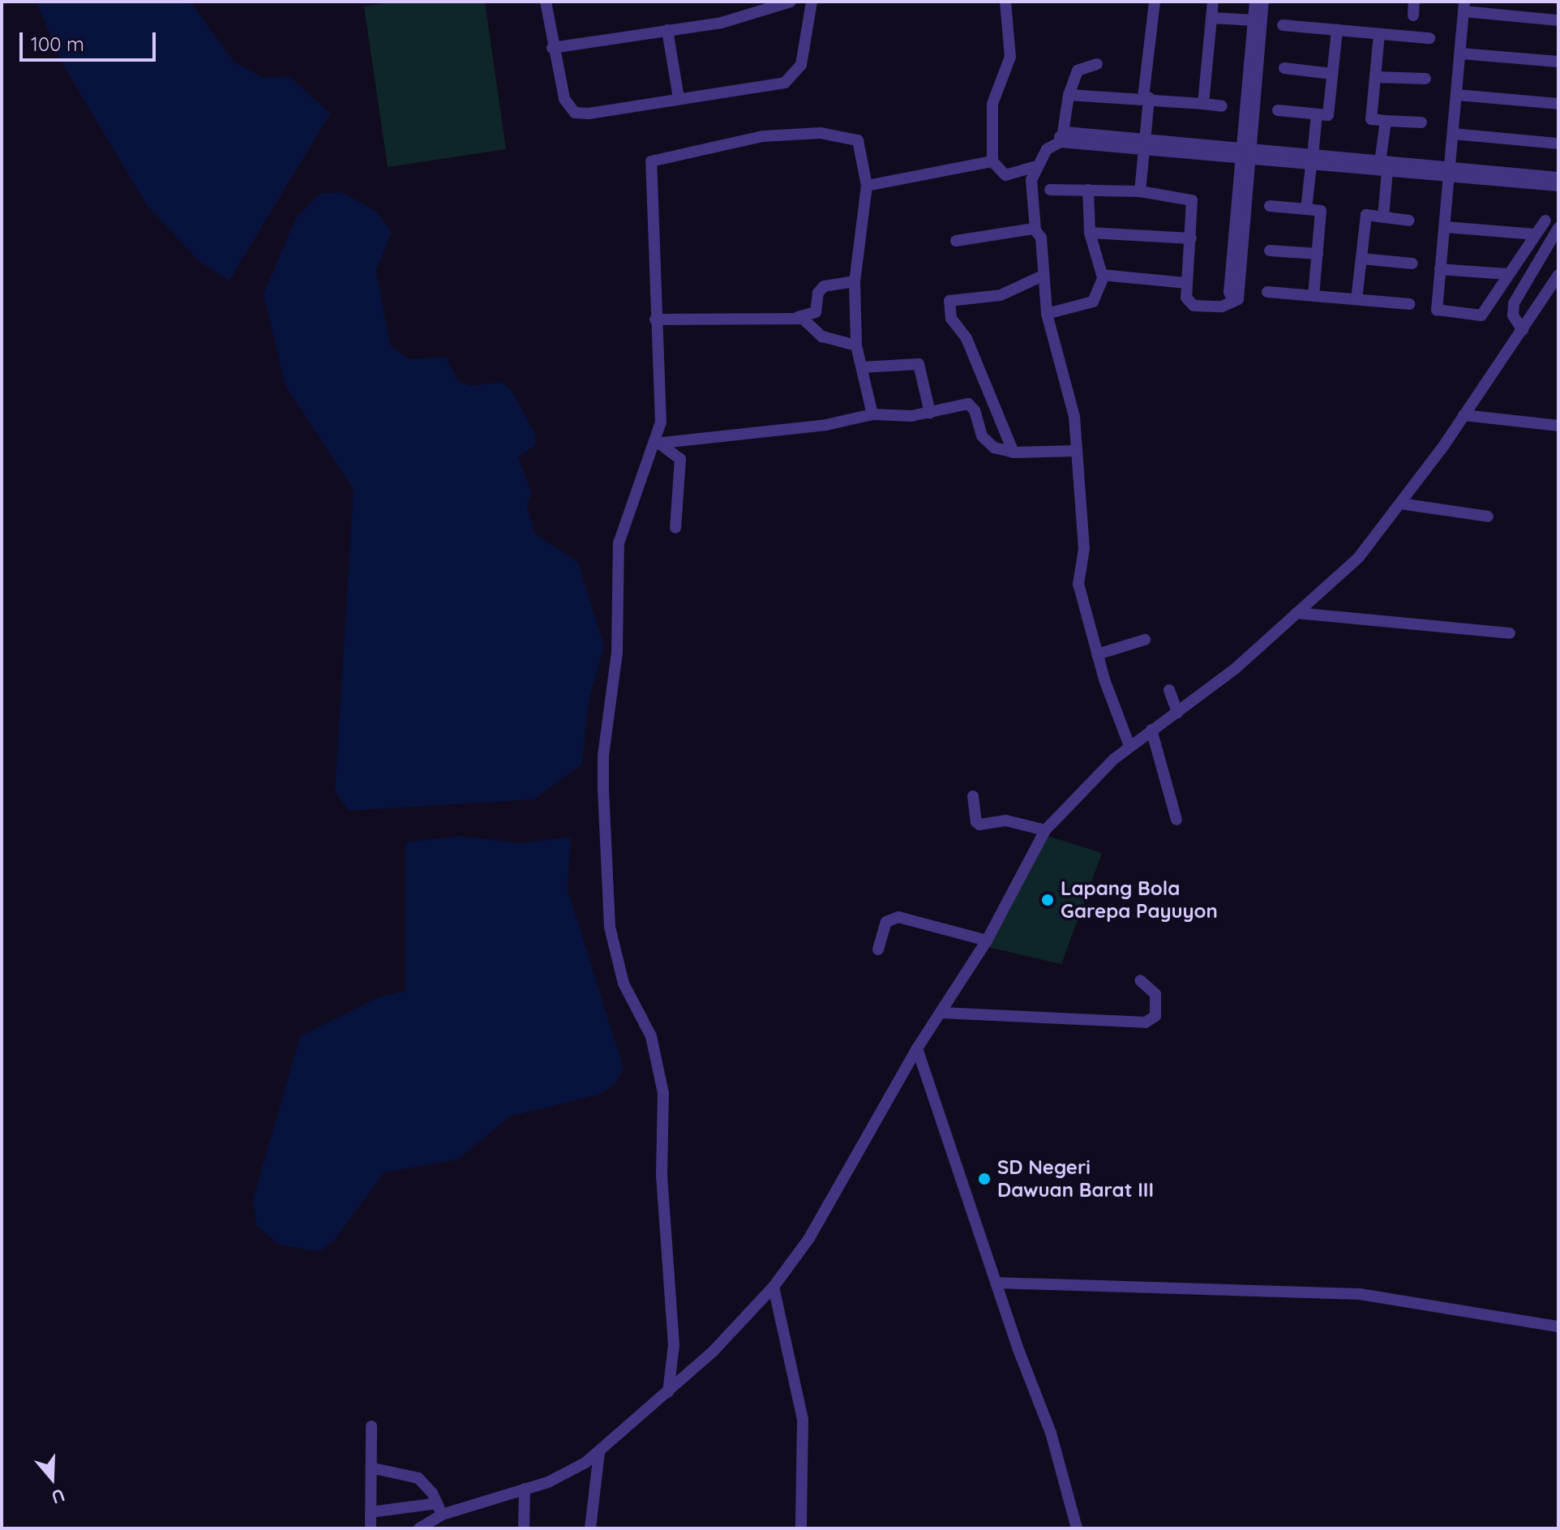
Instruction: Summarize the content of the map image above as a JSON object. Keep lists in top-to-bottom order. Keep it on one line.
{"places":["Lapang Bola Garepa Payuyon","SD Negeri Dawuan Barat III"],"scale_bar":"100 m","north":"bottom"}
